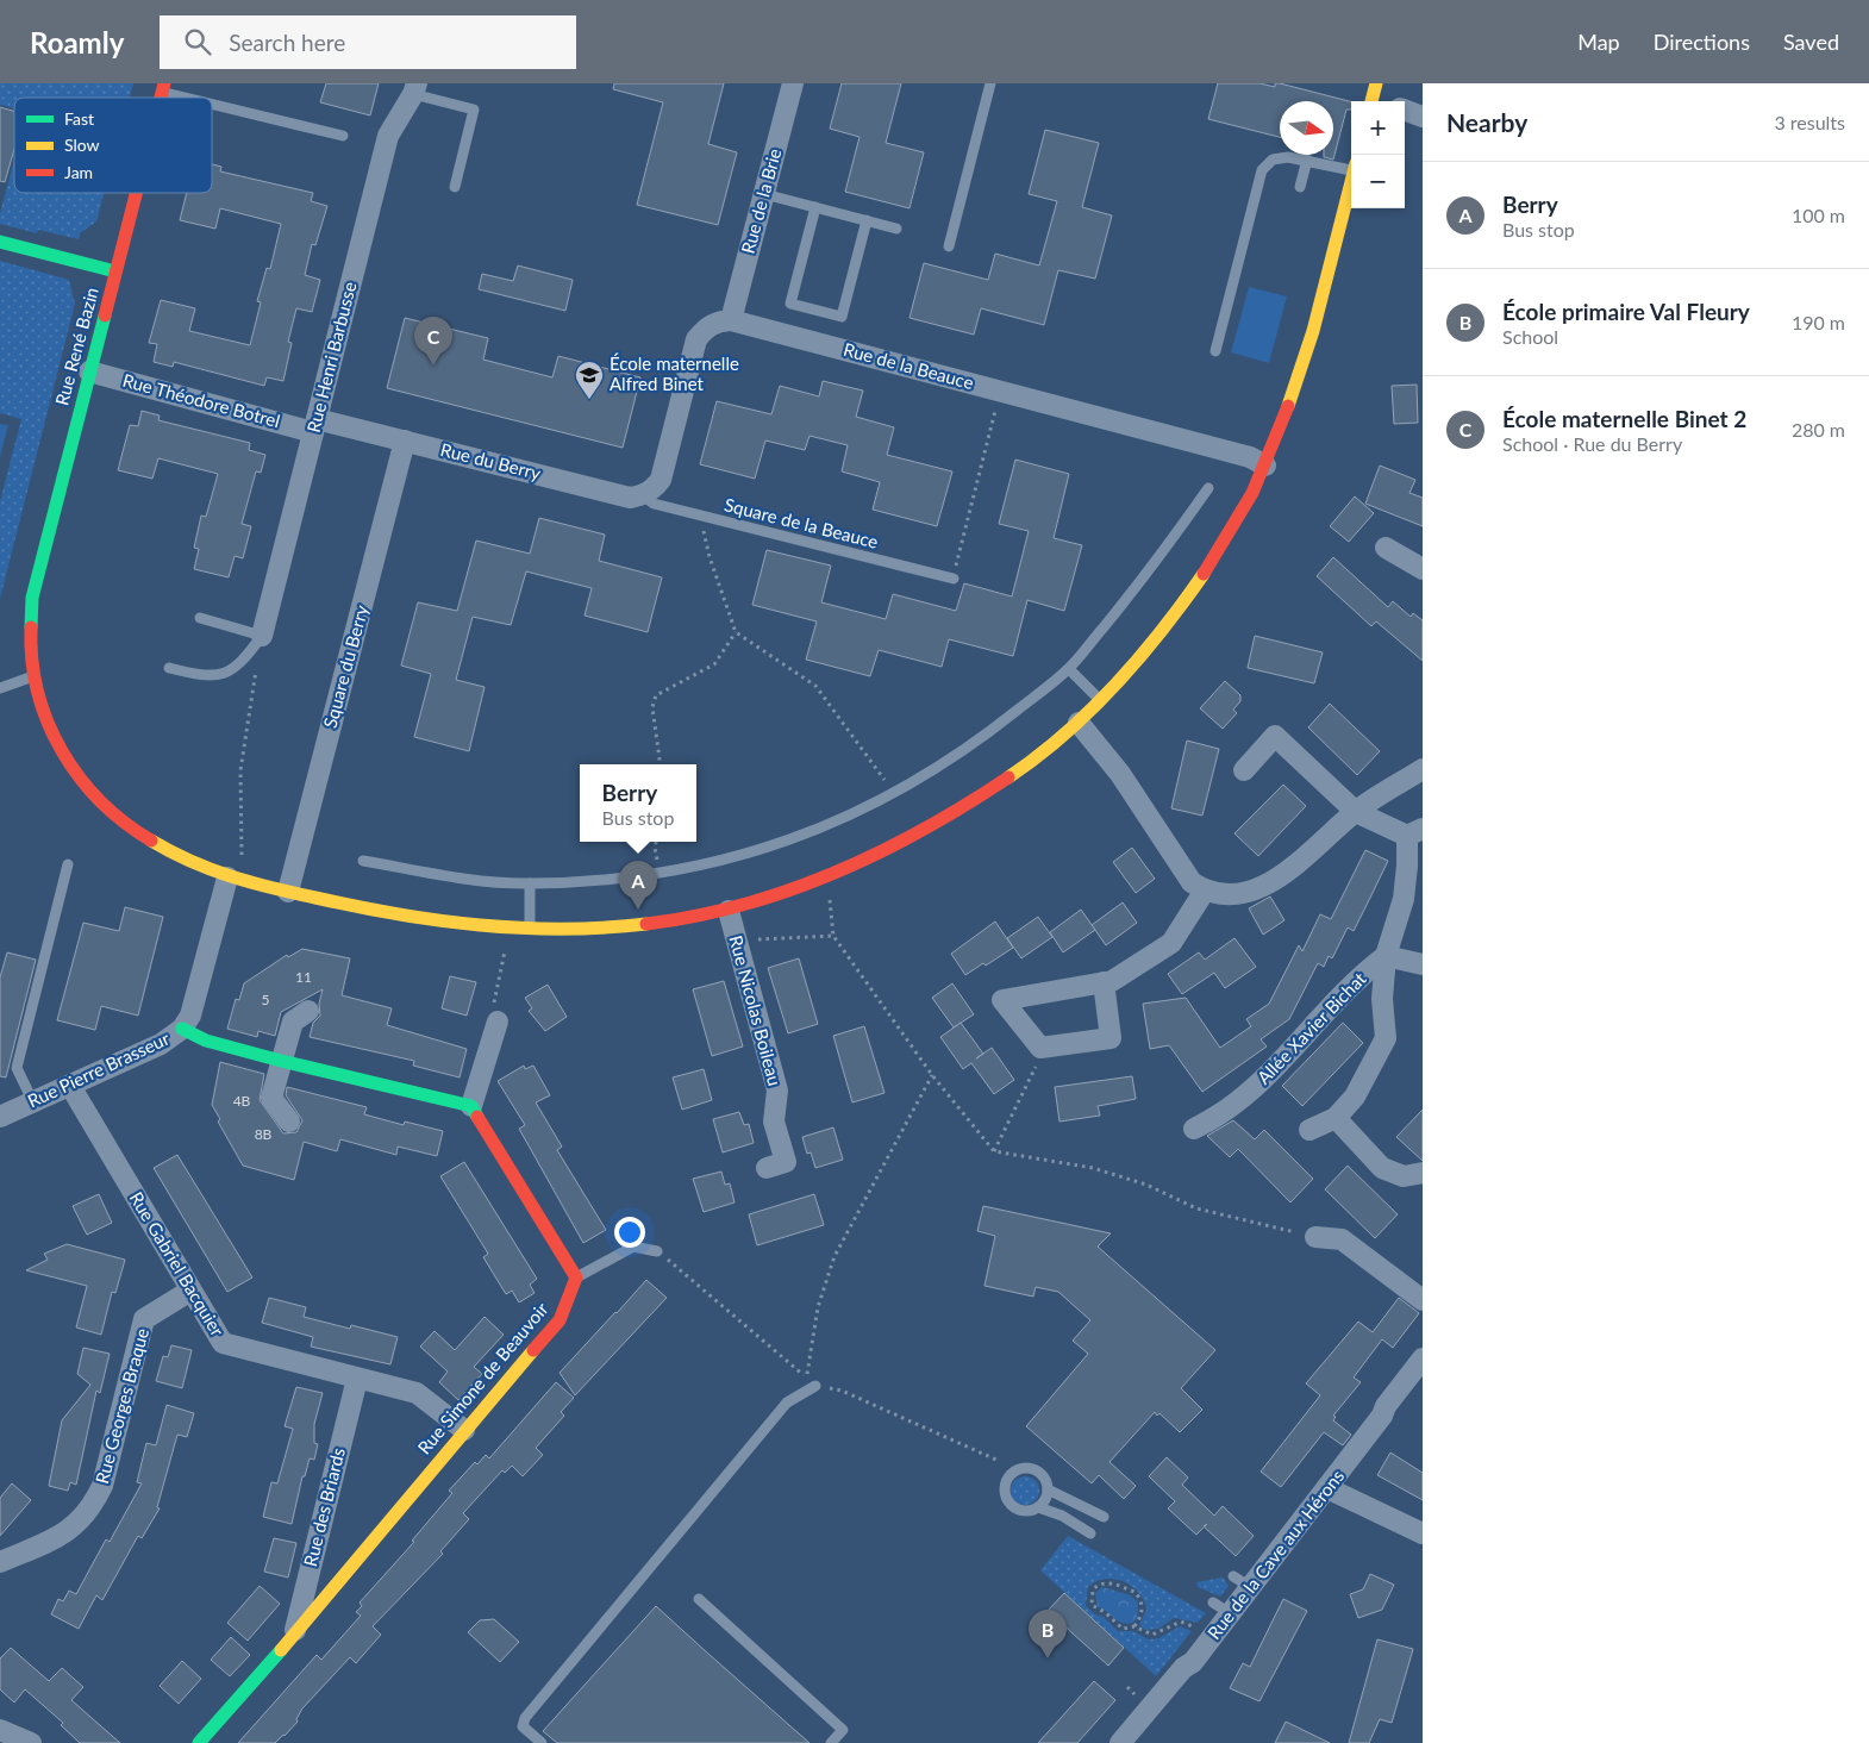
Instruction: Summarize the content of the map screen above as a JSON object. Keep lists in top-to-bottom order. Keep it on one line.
{"streets":{"street":["Rue de la Brie","Rue René Bazin","Rue Henri Barbusse","Rue de la Beauce","Rue Théodore Botrel","Rue du Berry","Square du Berry","Rue Nicolas Boileau","Allée Xavier Bichat","Rue Pierre Brasseur","Rue Gabriel Bacquier","Rue Simone de Beauvoir","Rue Georges Braque","Rue des Briards","Rue de la Cave aux Hérons"],"lane":["Square de la Beauce"]},"crossings":[["Rue de la Brie","Rue de la Beauce"],["Rue René Bazin","Rue de la Beauce"],["Rue René Bazin","Rue Théodore Botrel"],["Rue René Bazin","Square du Berry"],["Rue René Bazin","Rue Nicolas Boileau"],["Rue René Bazin","Rue Pierre Brasseur"],["Rue Henri Barbusse","Rue Théodore Botrel"],["Rue Henri Barbusse","Rue du Berry"],["Rue Théodore Botrel","Rue du Berry"],["Rue du Berry","Square de la Beauce"],["Rue du Berry","Square du Berry"],["Rue Pierre Brasseur","Rue Gabriel Bacquier"],["Rue Gabriel Bacquier","Rue Simone de Beauvoir"],["Rue Gabriel Bacquier","Rue Georges Braque"],["Rue Gabriel Bacquier","Rue des Briards"],["Rue Simone de Beauvoir","Rue des Briards"]],"places":{"school or university":["École maternelle Alfred Binet"]},"house_numbers":["11","5","4B","8B"],"legend":["Fast","Slow","Jam"],"north":"right","page":{"header":"Roamly","search":"Search here","nav":["Map","Directions","Saved"],"heading":["Nearby","3 results"],"map_buttons":["+","−"],"list":[{"mark":"A","name":"Berry","note":"Bus stop","value":"100 m"},{"mark":"B","name":"École primaire Val Fleury","note":"School","value":"190 m"},{"mark":"C","name":"École maternelle Binet 2","note":"School · Rue du Berry","value":"280 m"}],"pins":["C","A","B"],"popup":["Berry","Bus stop"]}}
